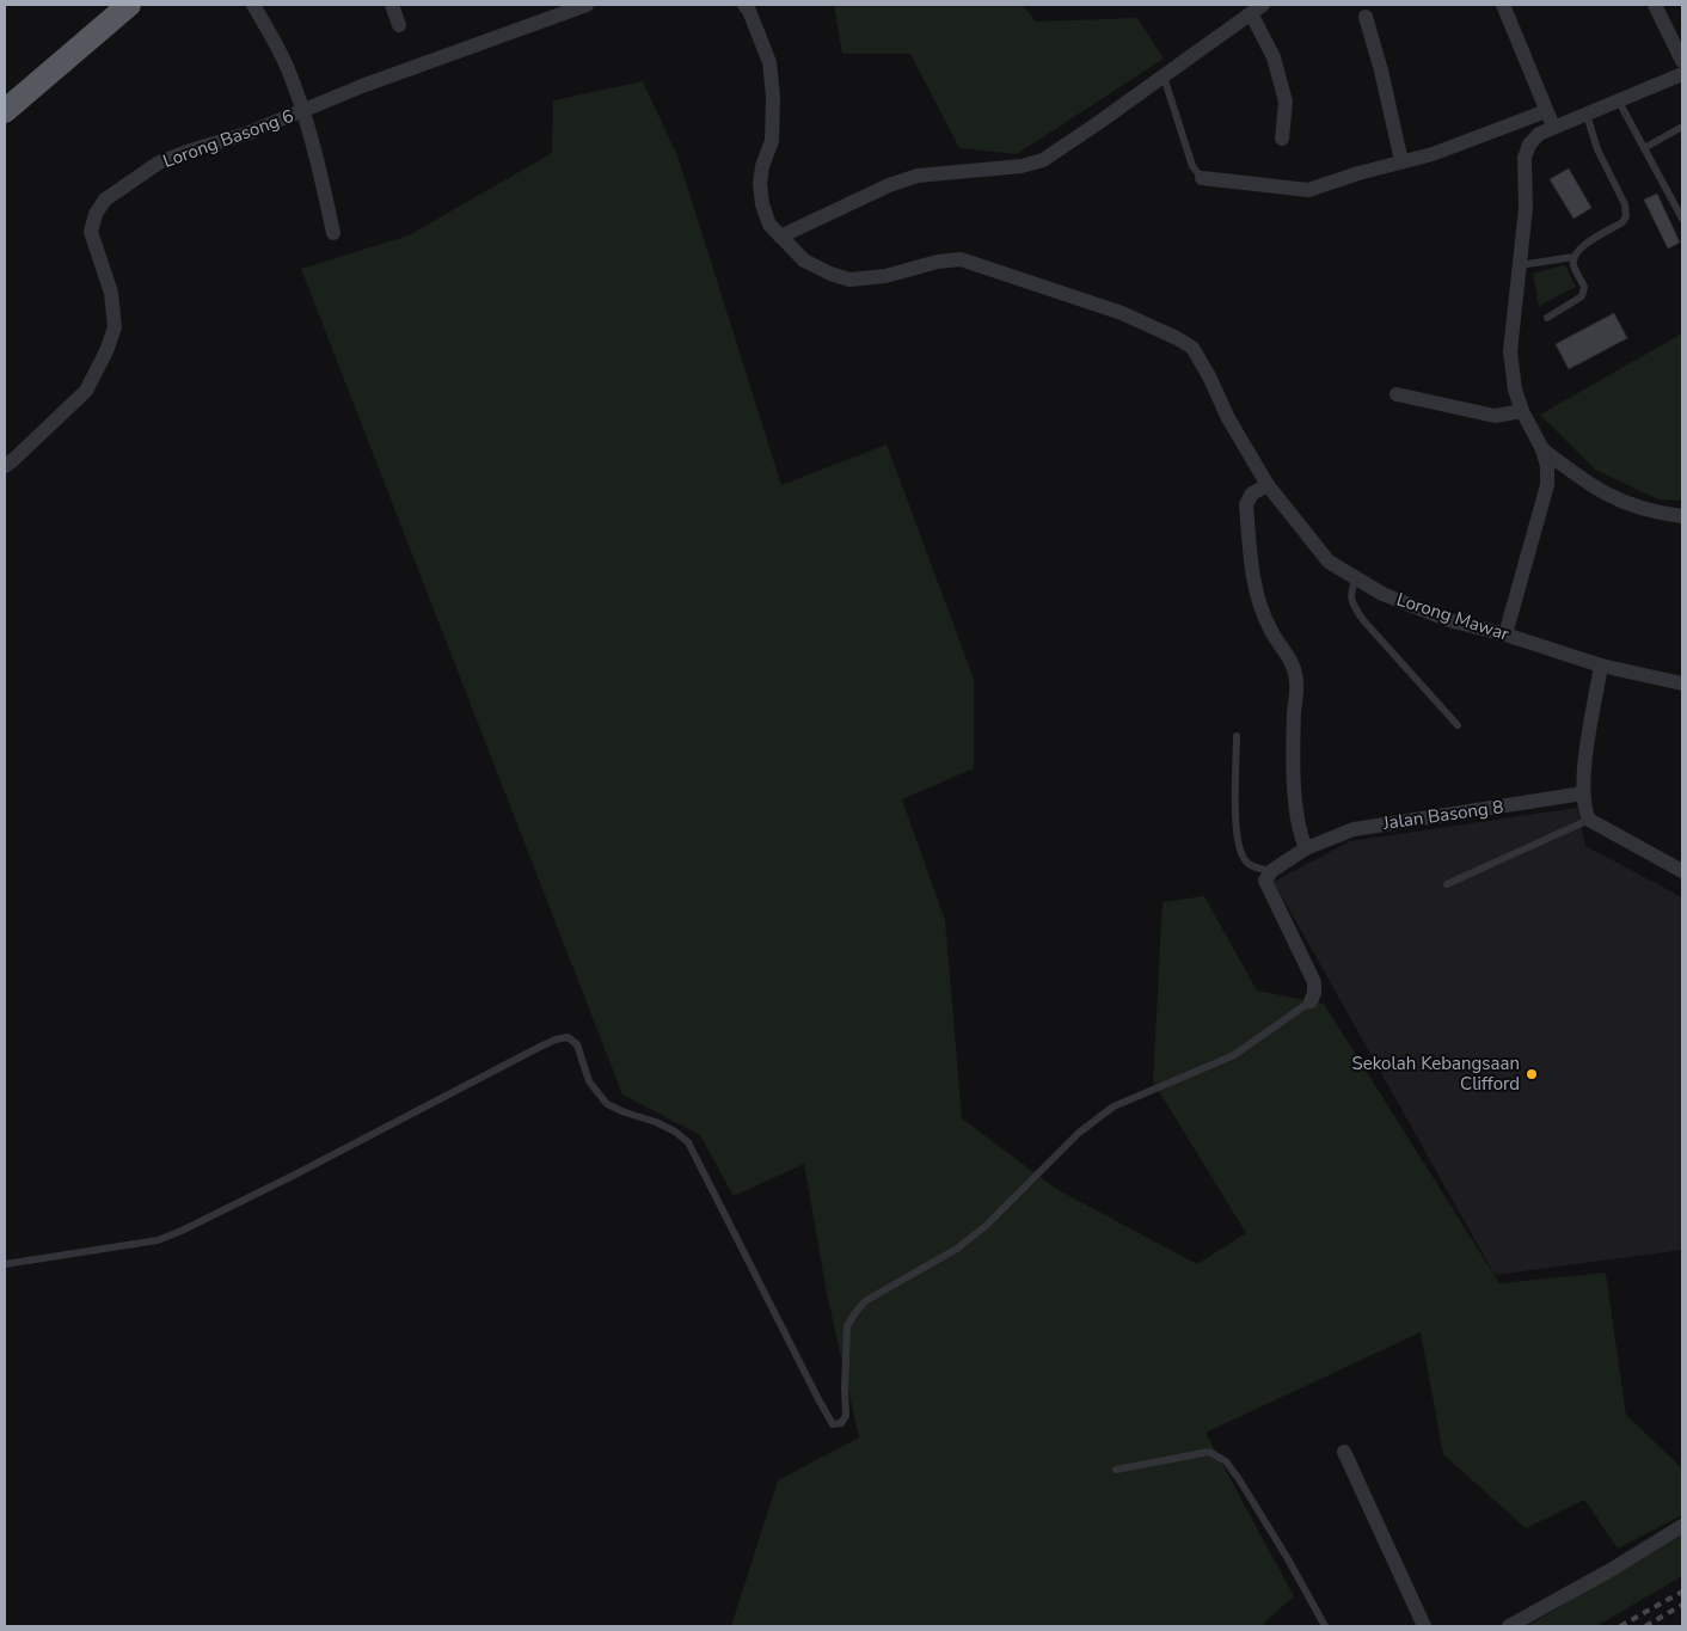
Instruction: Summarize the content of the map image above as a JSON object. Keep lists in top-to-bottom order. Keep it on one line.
{"streets":{"street":["Lorong Basong 6","Lorong Mawar","Jalan Basong 8"]},"places":["Sekolah Kebangsaan Clifford"]}
